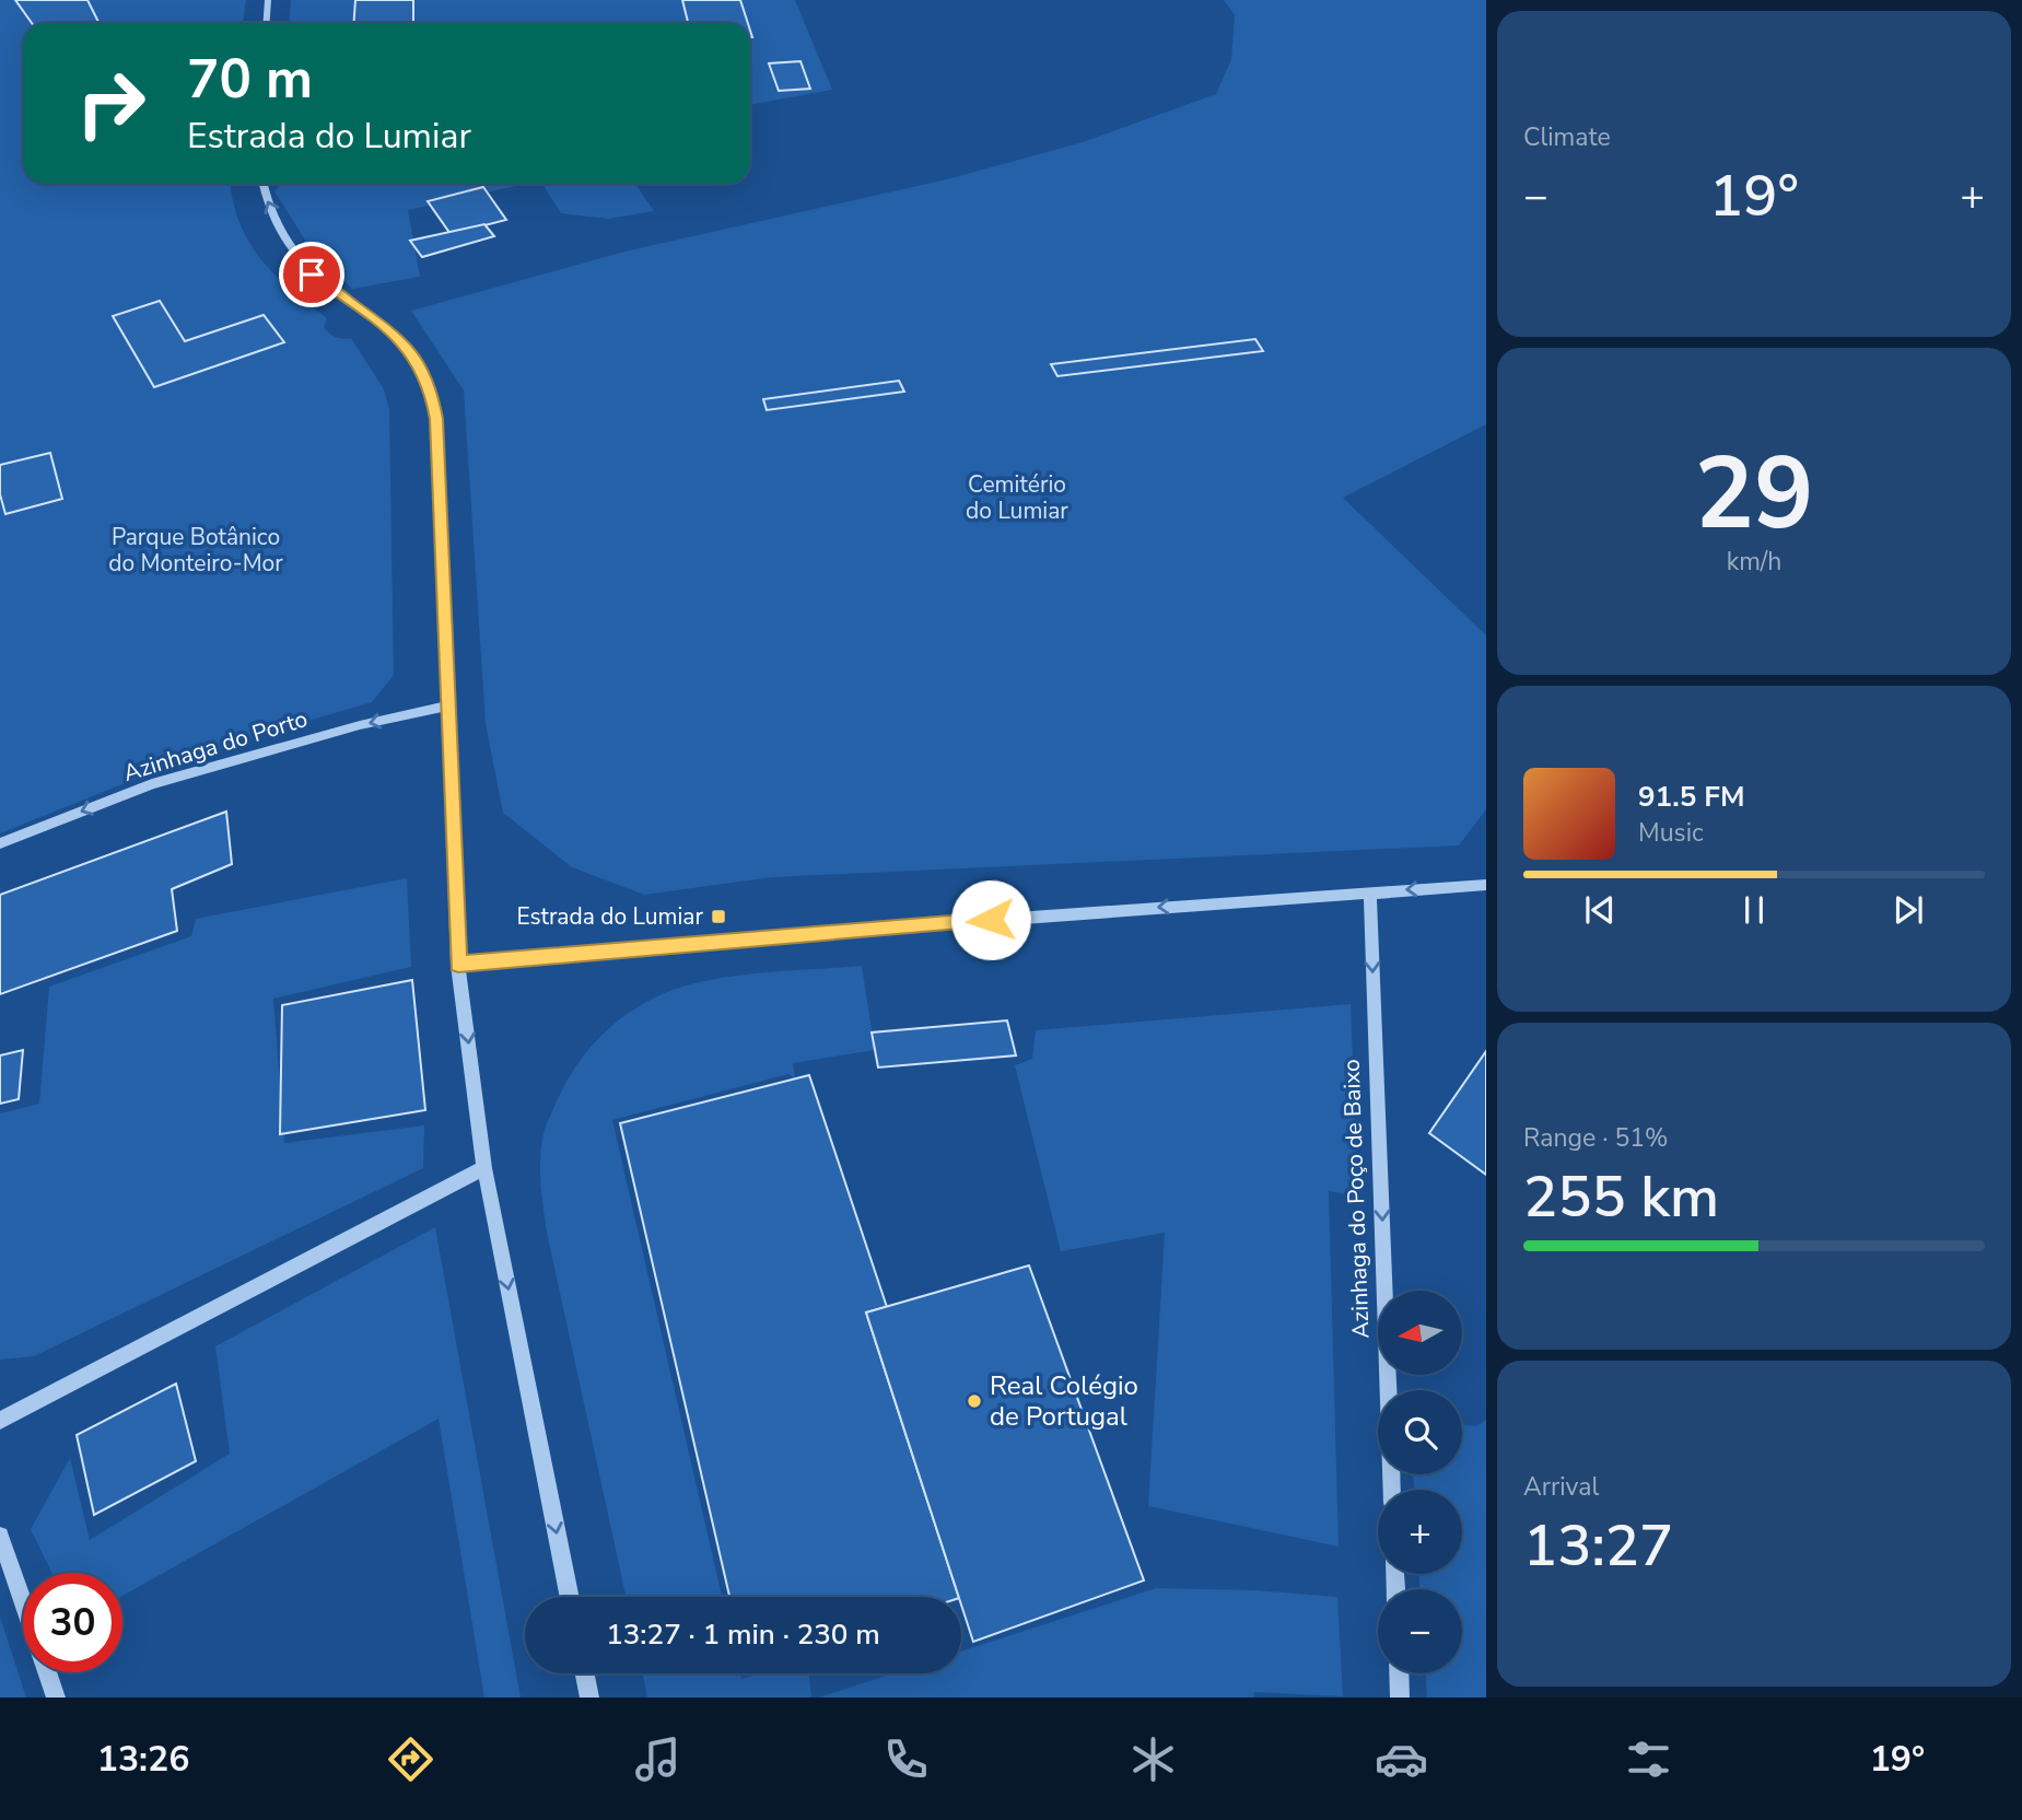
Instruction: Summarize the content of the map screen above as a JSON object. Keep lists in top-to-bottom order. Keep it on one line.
{"streets":{"street":["Azinhaga do Porto","Azinhaga do Poço de Baixo"]},"one_way":["Azinhaga do Porto","Azinhaga do Poço de Baixo"],"parks":["Cemitério do Lumiar","Parque Botânico do Monteiro-Mor"],"places":{"transit":["Estrada do Lumiar"],"other":["Real Colégio de Portugal"]},"north":"left","page":{"tile":["Climate",["29","km/h"],["Range · 51%","255 km"],["Arrival","13:27"]],"turn":["70 m","Estrada do Lumiar"],"heat":["−","19°","+"],"song":["91.5 FM","Music"],"map_buttons":["+","−"],"limit":"30","trip":"13:27 · 1 min · 230 m","tabs":["13:26","19°"]}}
